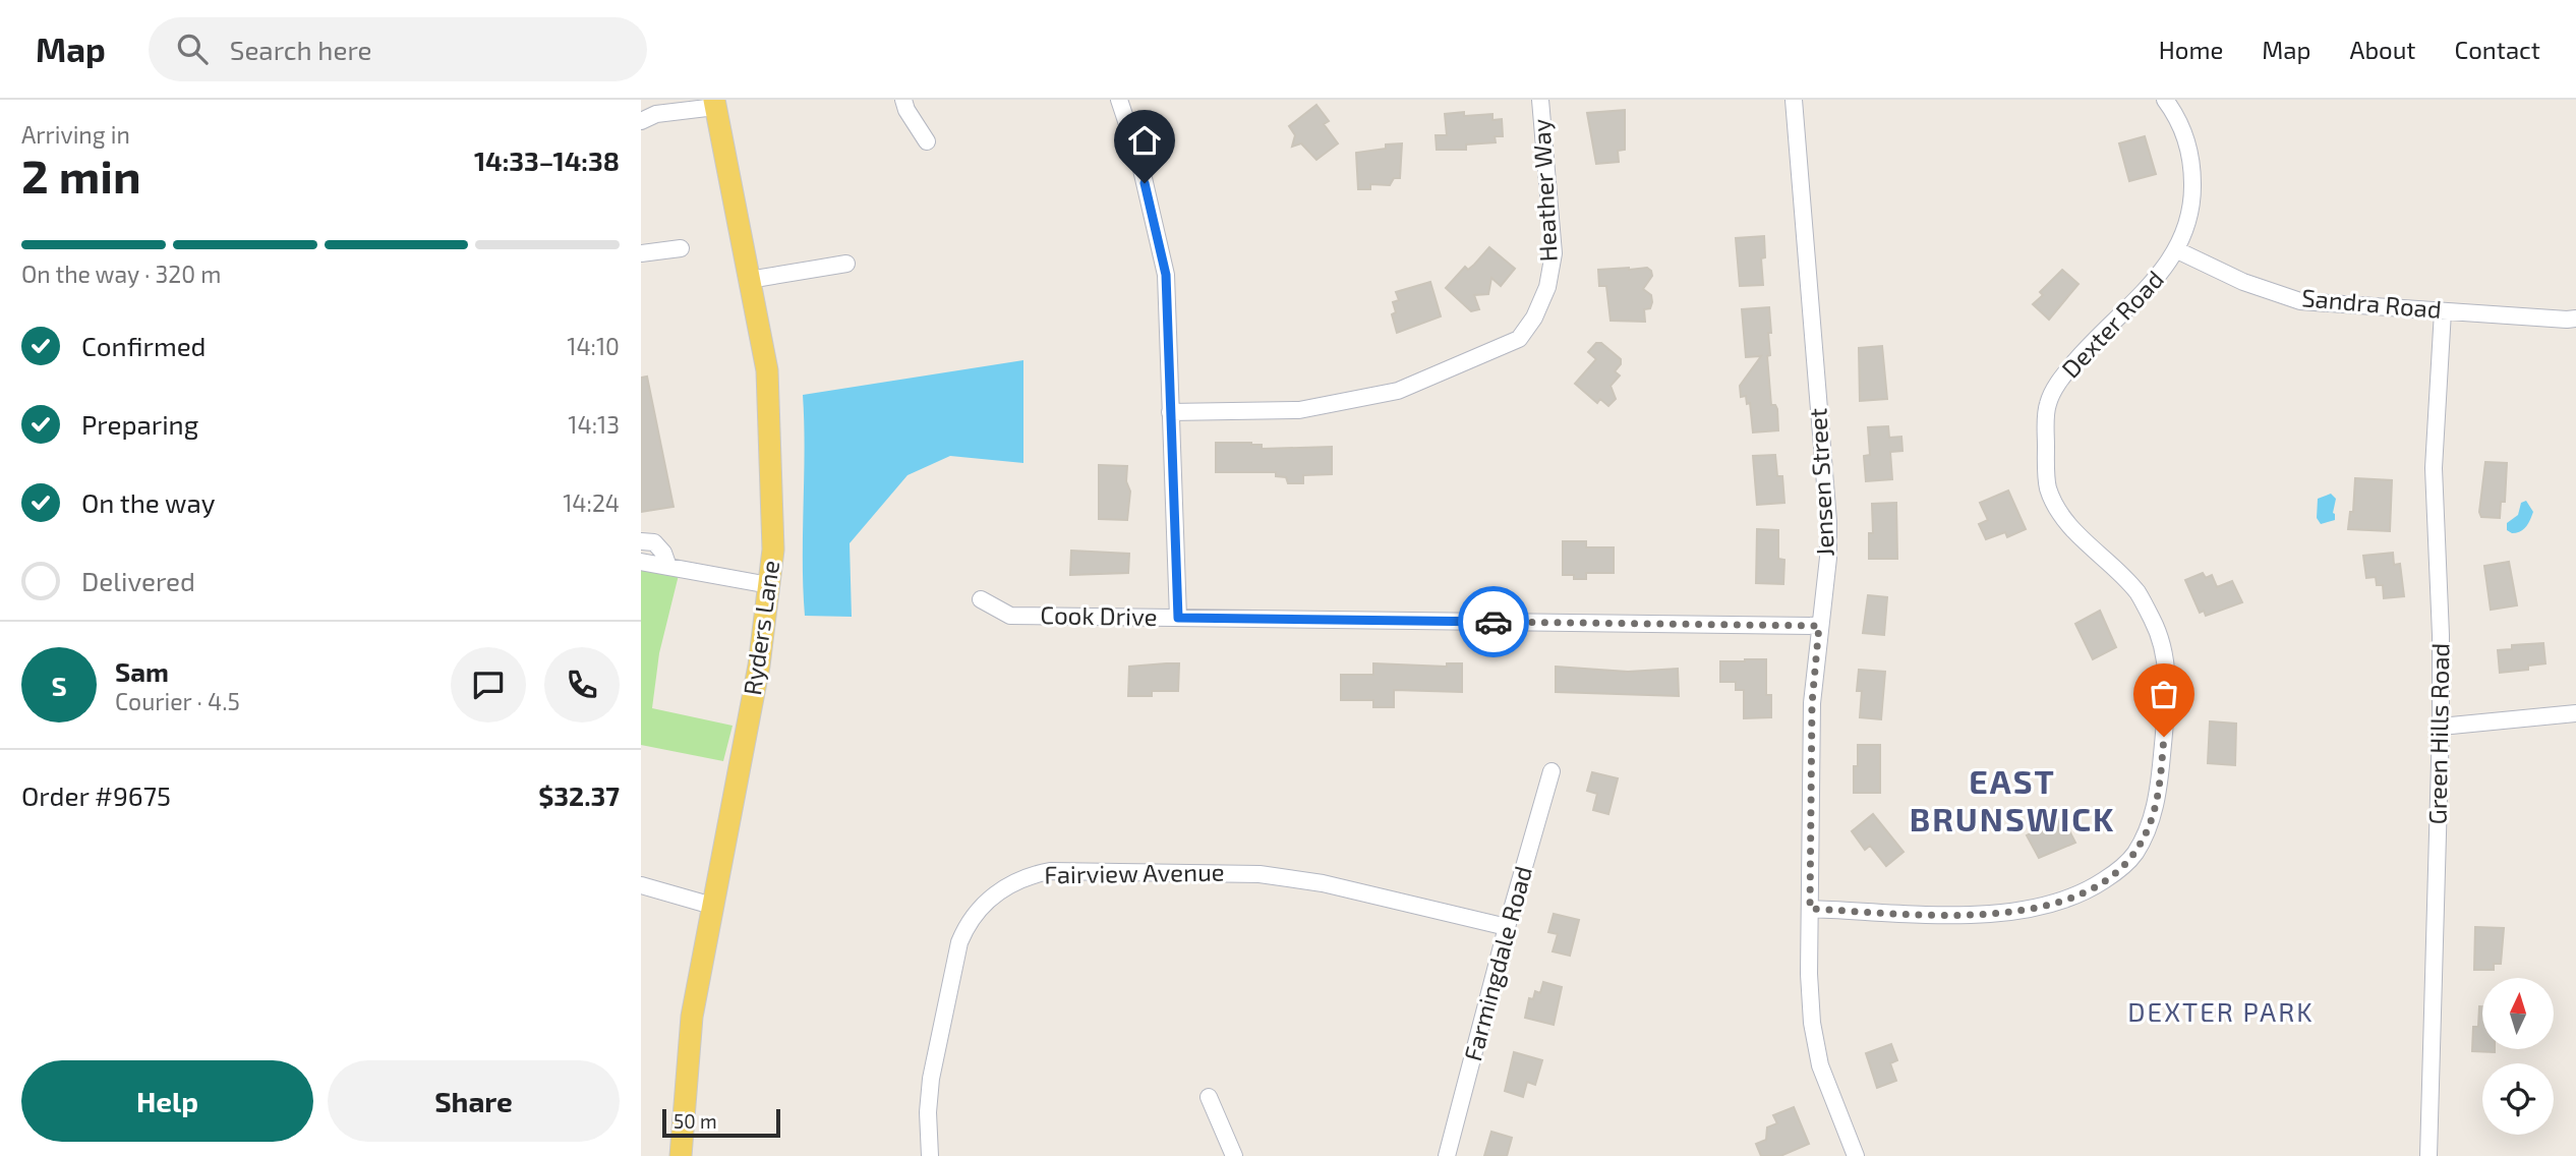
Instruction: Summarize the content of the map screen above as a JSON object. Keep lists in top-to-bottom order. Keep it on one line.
{"streets":{"main road":["Ryders Lane"],"street":["Heather Way","Sandra Road","Dexter Road","Jensen Street","Cook Drive","Green Hills Road","Fairview Avenue","Farmingdale Road"]},"crossings":[["Sandra Road","Dexter Road"],["Sandra Road","Green Hills Road"],["Dexter Road","Jensen Street"],["Jensen Street","Cook Drive"],["Fairview Avenue","Farmingdale Road"]],"districts":["EAST BRUNSWICK","DEXTER PARK"],"scale_bar":"50 m","north":"top","page":{"header":"Map","search":"Search here","nav":["Home","Map","About","Contact"],"heading":["2 min","Arriving in","14:33–14:38"],"panel":["Sam","Courier · 4.5","Order #9675","$32.37"],"bar":"On the way · 320 m","list":[["Confirmed","14:10"],["Preparing","14:13"],["On the way","14:24"],"Delivered"],"round":"S","buttons":["Help","Share"],"scale":"50 m"}}
